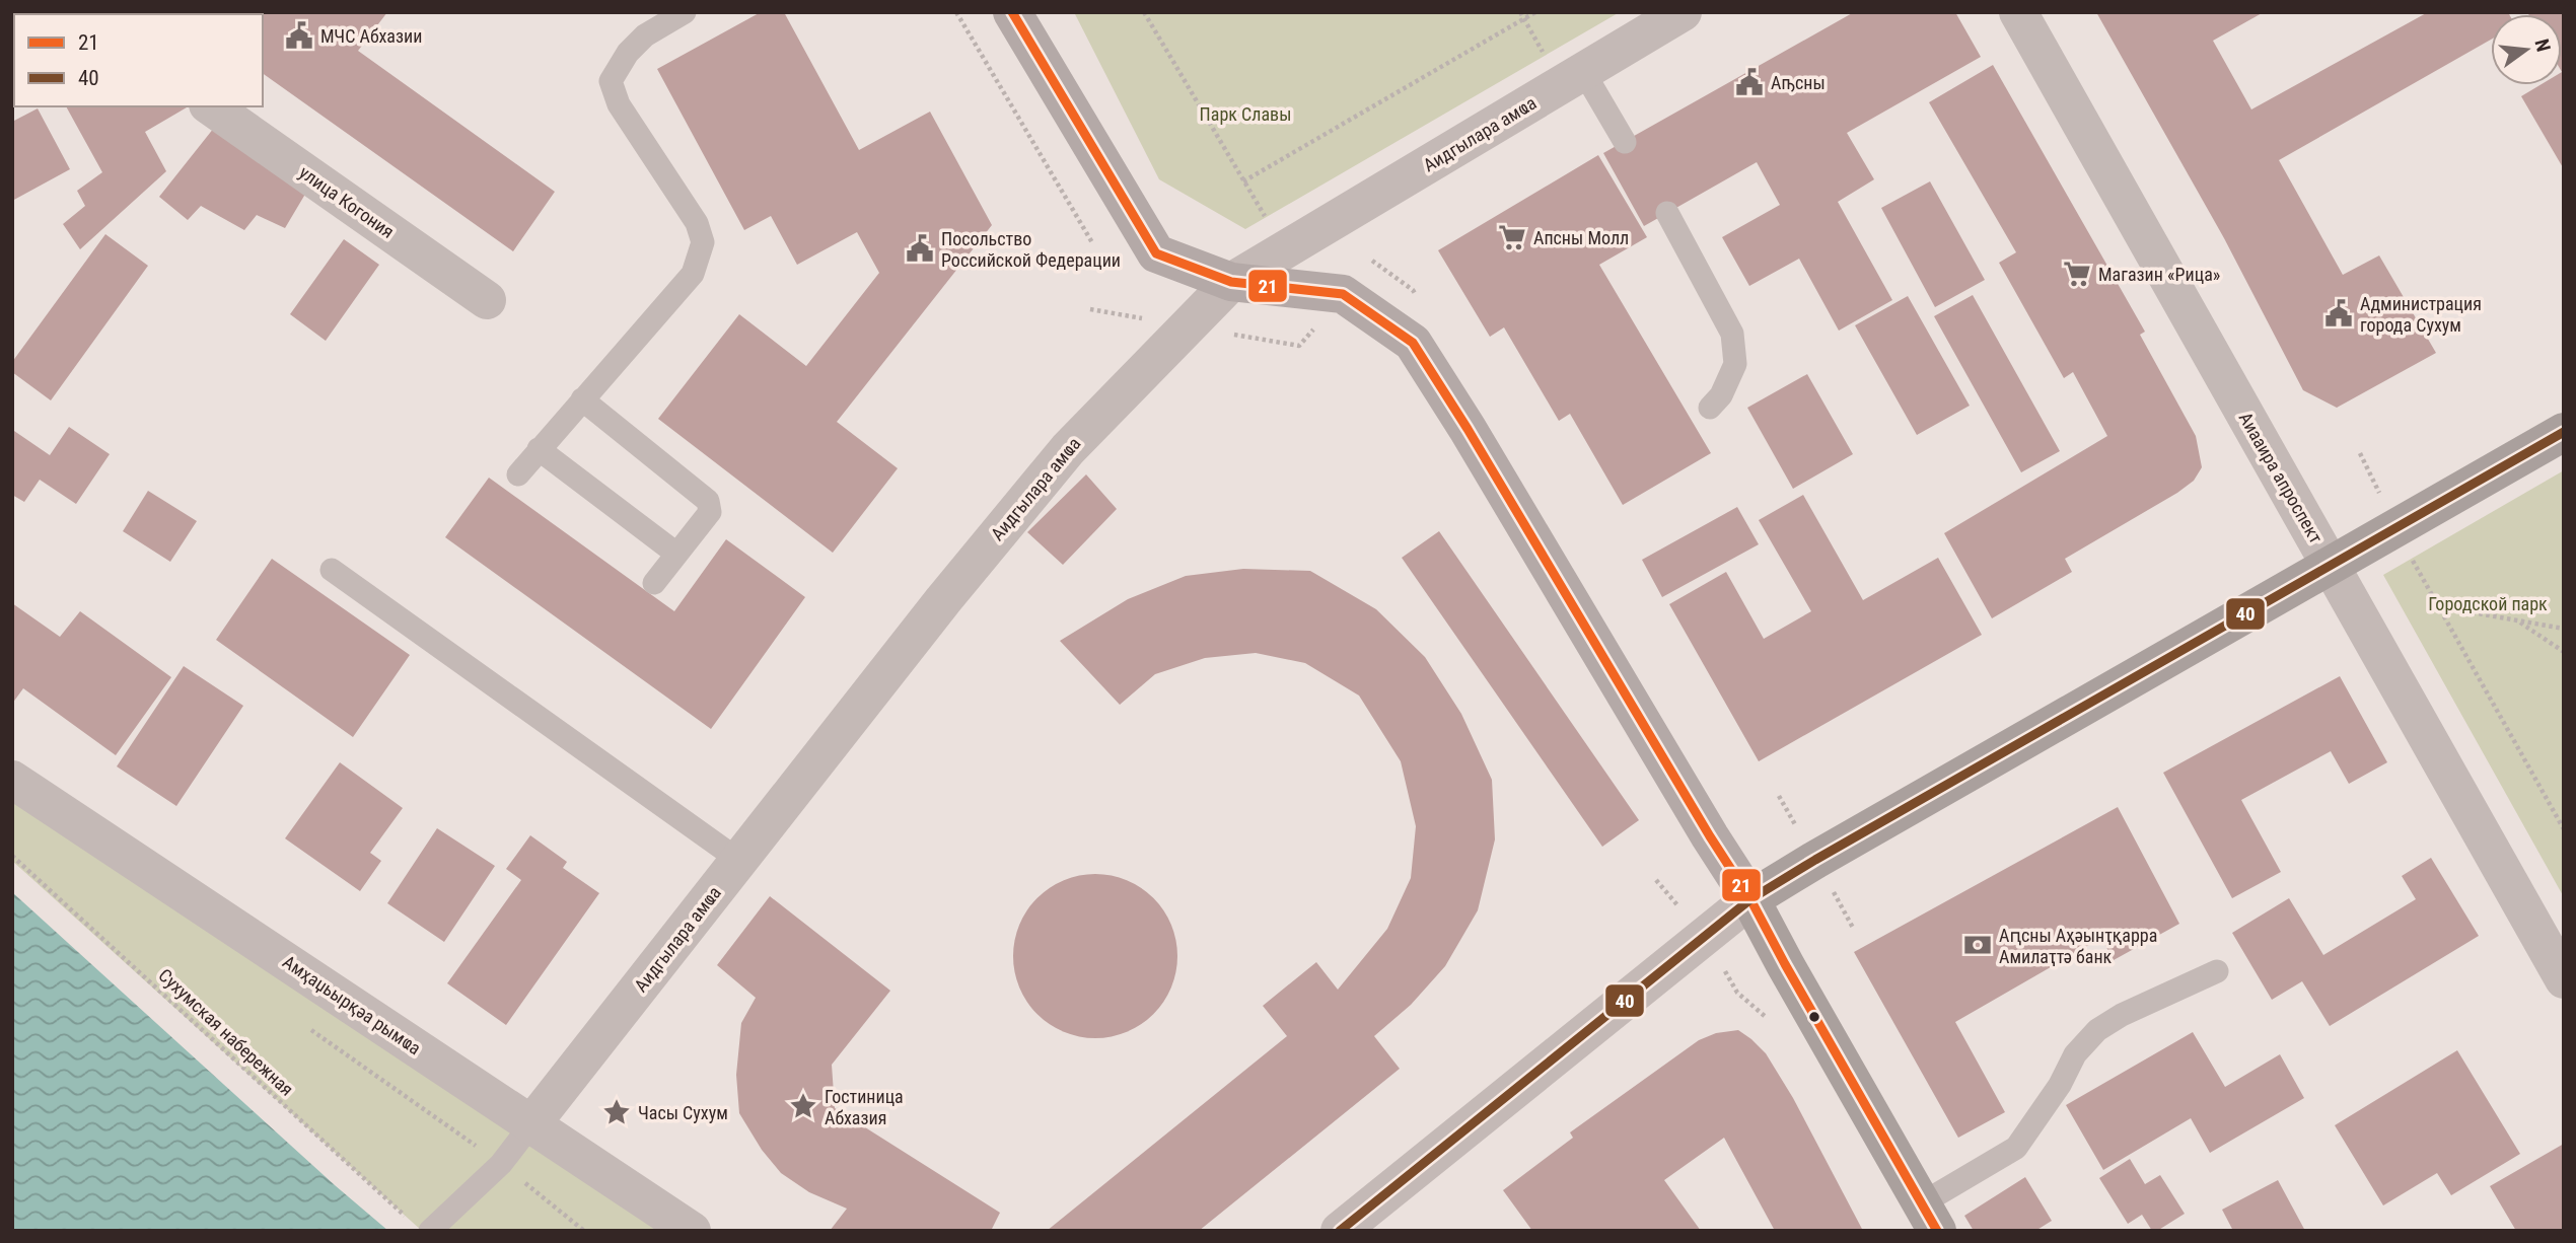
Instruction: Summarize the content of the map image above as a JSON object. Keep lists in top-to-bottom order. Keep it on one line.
{"streets":{"street":["Аидгылара амҩа","улица Когония","Аиааира апроспект","Амҳаџьырқәа рымҩа"],"path":["Сухумская набережная"]},"crossings":[["Аидгылара амҩа","Амҳаџьырқәа рымҩа"]],"parks":["Парк Славы","Городской парк"],"places":{"public building":["МЧС Абхазии","Аҧсны","Посольство Российской Федерации","Администрация города Сухум"],"supermarket":["Апсны Молл","Магазин «Рица»"],"bank":["Аԥсны Аҳәынҭқарра Амилаҭтә банк"],"place":["Гостиница Абхазия","Часы Сухум"]},"lines":["transit line 21","transit line 40"],"legend":["21","40"],"north":"right"}
